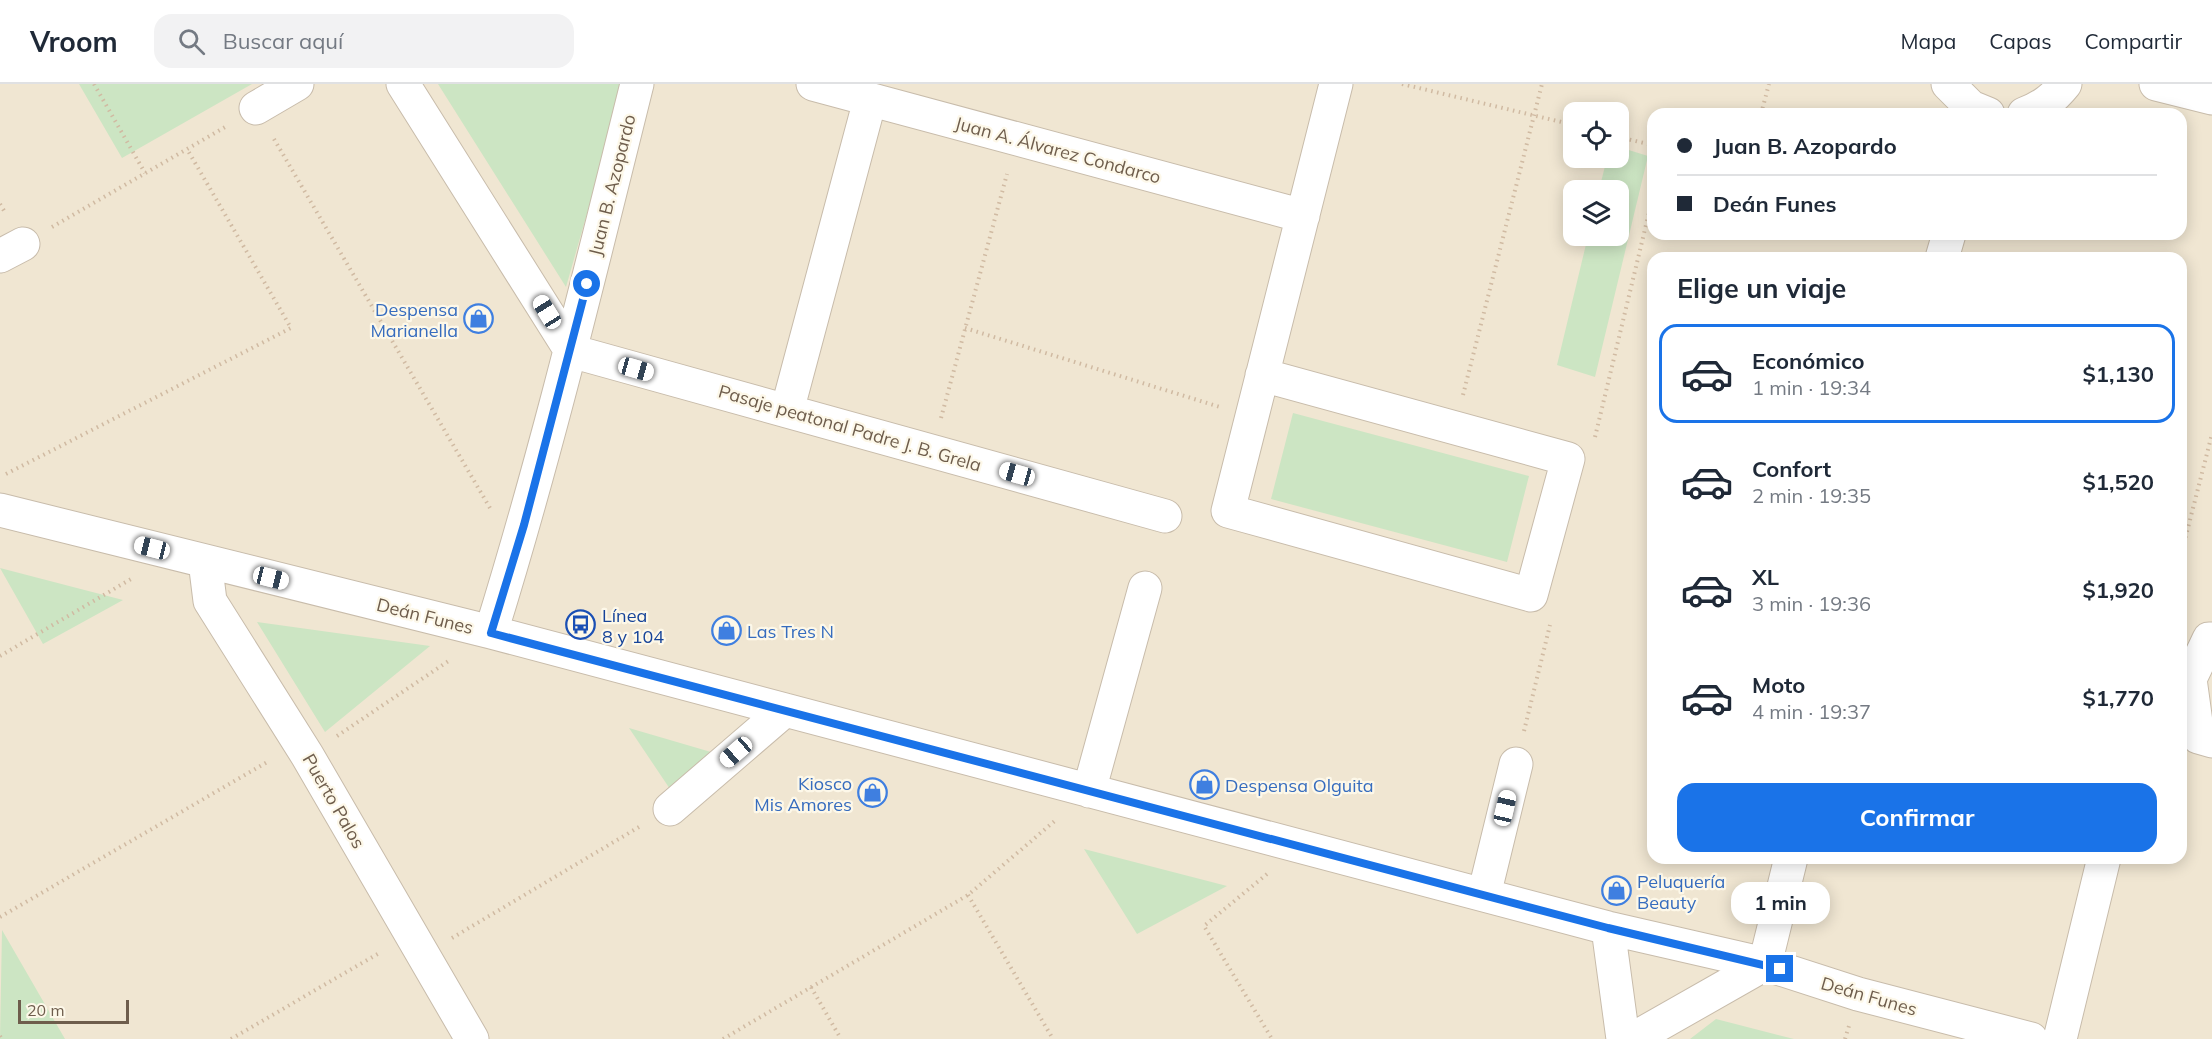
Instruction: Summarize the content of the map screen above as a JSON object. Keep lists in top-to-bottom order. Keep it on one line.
{"streets":{"street":["Juan A. Álvarez Condarco","Juan B. Azopardo","Pasaje peatonal Padre J. B. Grela","Deán Funes","Puerto Palos"]},"crossings":[["Juan B. Azopardo","Pasaje peatonal Padre J. B. Grela"],["Juan B. Azopardo","Deán Funes"],["Deán Funes","Puerto Palos"]],"places":{"shop":["Despensa Marianella","Las Tres N","Despensa Olguita","Kiosco Mis Amores","Peluquería Beauty"],"bus stop":["Línea 8 y 104"]},"scale_bar":"20 m","page":{"header":"Vroom","search":"Buscar aquí","nav":["Mapa","Capas","Compartir"],"banner":["Juan B. Azopardo","Deán Funes"],"heading":"Elige un viaje","list":[{"name":"Económico","note":"1 min · 19:34","value":"$1,130"},{"name":"Confort","note":"2 min · 19:35","value":"$1,520"},{"name":"XL","note":"3 min · 19:36","value":"$1,920"},{"name":"Moto","note":"4 min · 19:37","value":"$1,770"}],"buttons":"Confirmar","bubble":"1 min","scale":"20 m"}}
